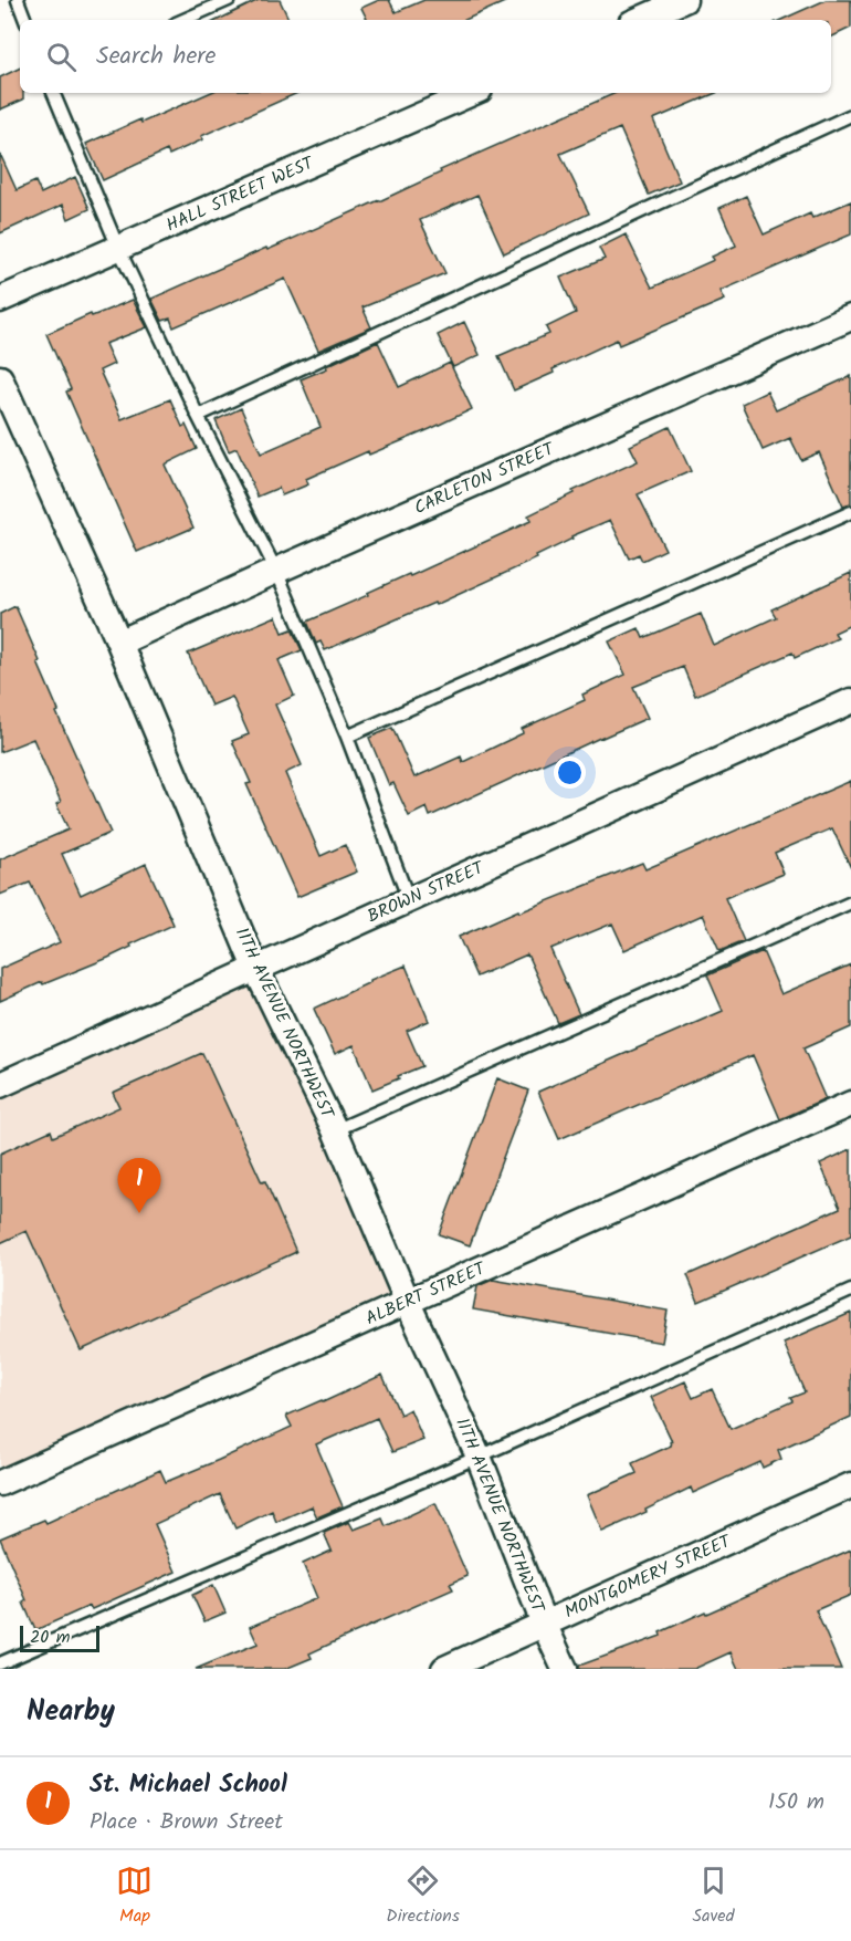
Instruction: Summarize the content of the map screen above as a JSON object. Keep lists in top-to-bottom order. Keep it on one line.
{"streets":{"street":["HALL STREET WEST","CARLETON STREET","BROWN STREET","11TH AVENUE NORTHWEST","ALBERT STREET","MONTGOMERY STREET"]},"crossings":[["CARLETON STREET","11TH AVENUE NORTHWEST"],["BROWN STREET","11TH AVENUE NORTHWEST"],["11TH AVENUE NORTHWEST","ALBERT STREET"],["11TH AVENUE NORTHWEST","MONTGOMERY STREET"]],"scale_bar":"20 m","page":{"search":"Search here","pins":"1","scale":"20 m","heading":"Nearby","list":[{"mark":"1","name":"St. Michael School","note":"Place · Brown Street","value":"150 m"}],"nav":["Map","Directions","Saved"]}}
